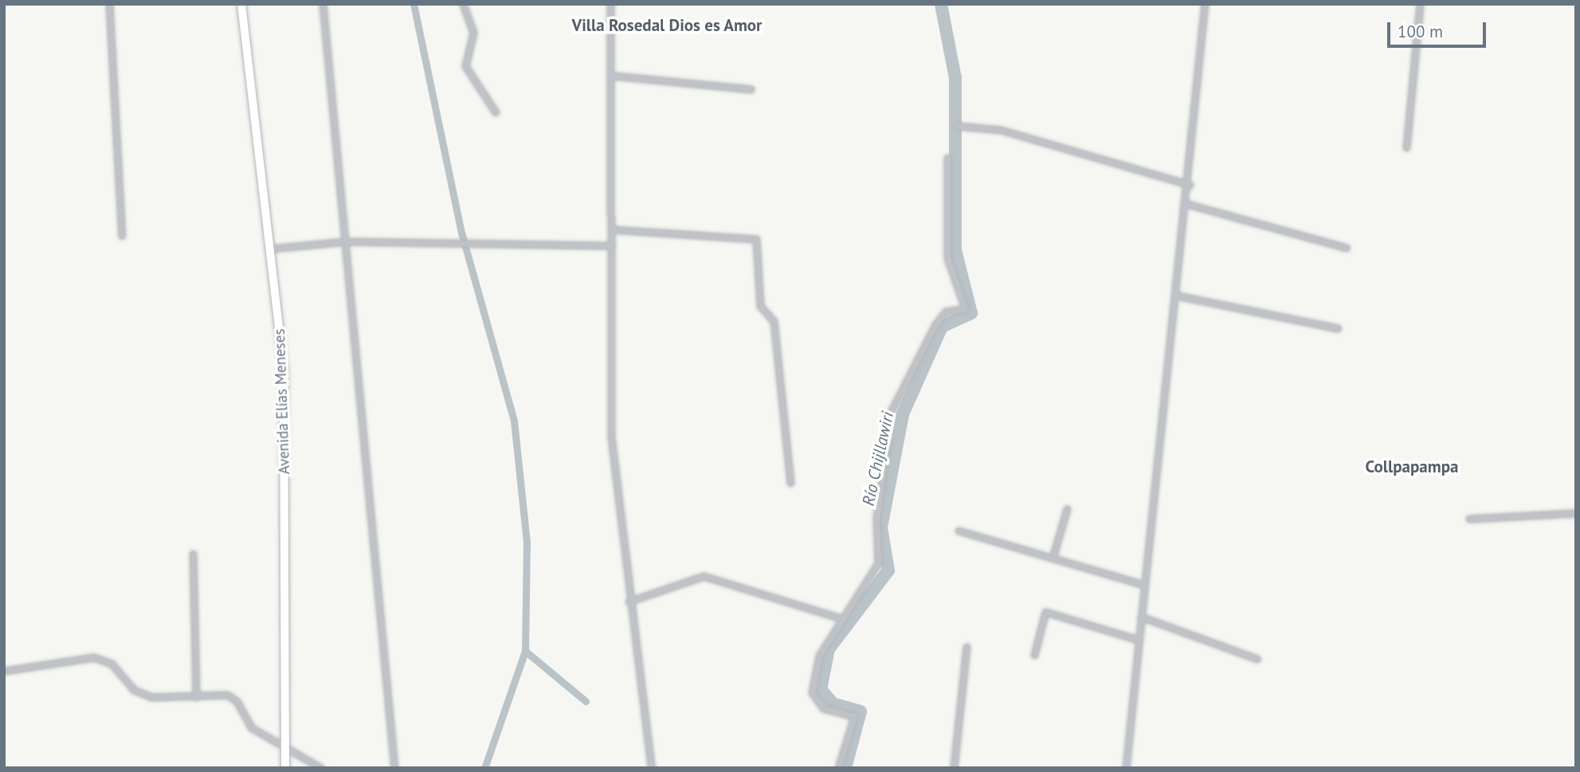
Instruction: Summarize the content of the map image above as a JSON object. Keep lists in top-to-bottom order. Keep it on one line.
{"streets":{"main road":["Avenida Elías Meneses"]},"districts":["Villa Rosedal Dios es Amor","Collpapampa"],"water":["Río Chijllawiri"],"scale_bar":"100 m"}
